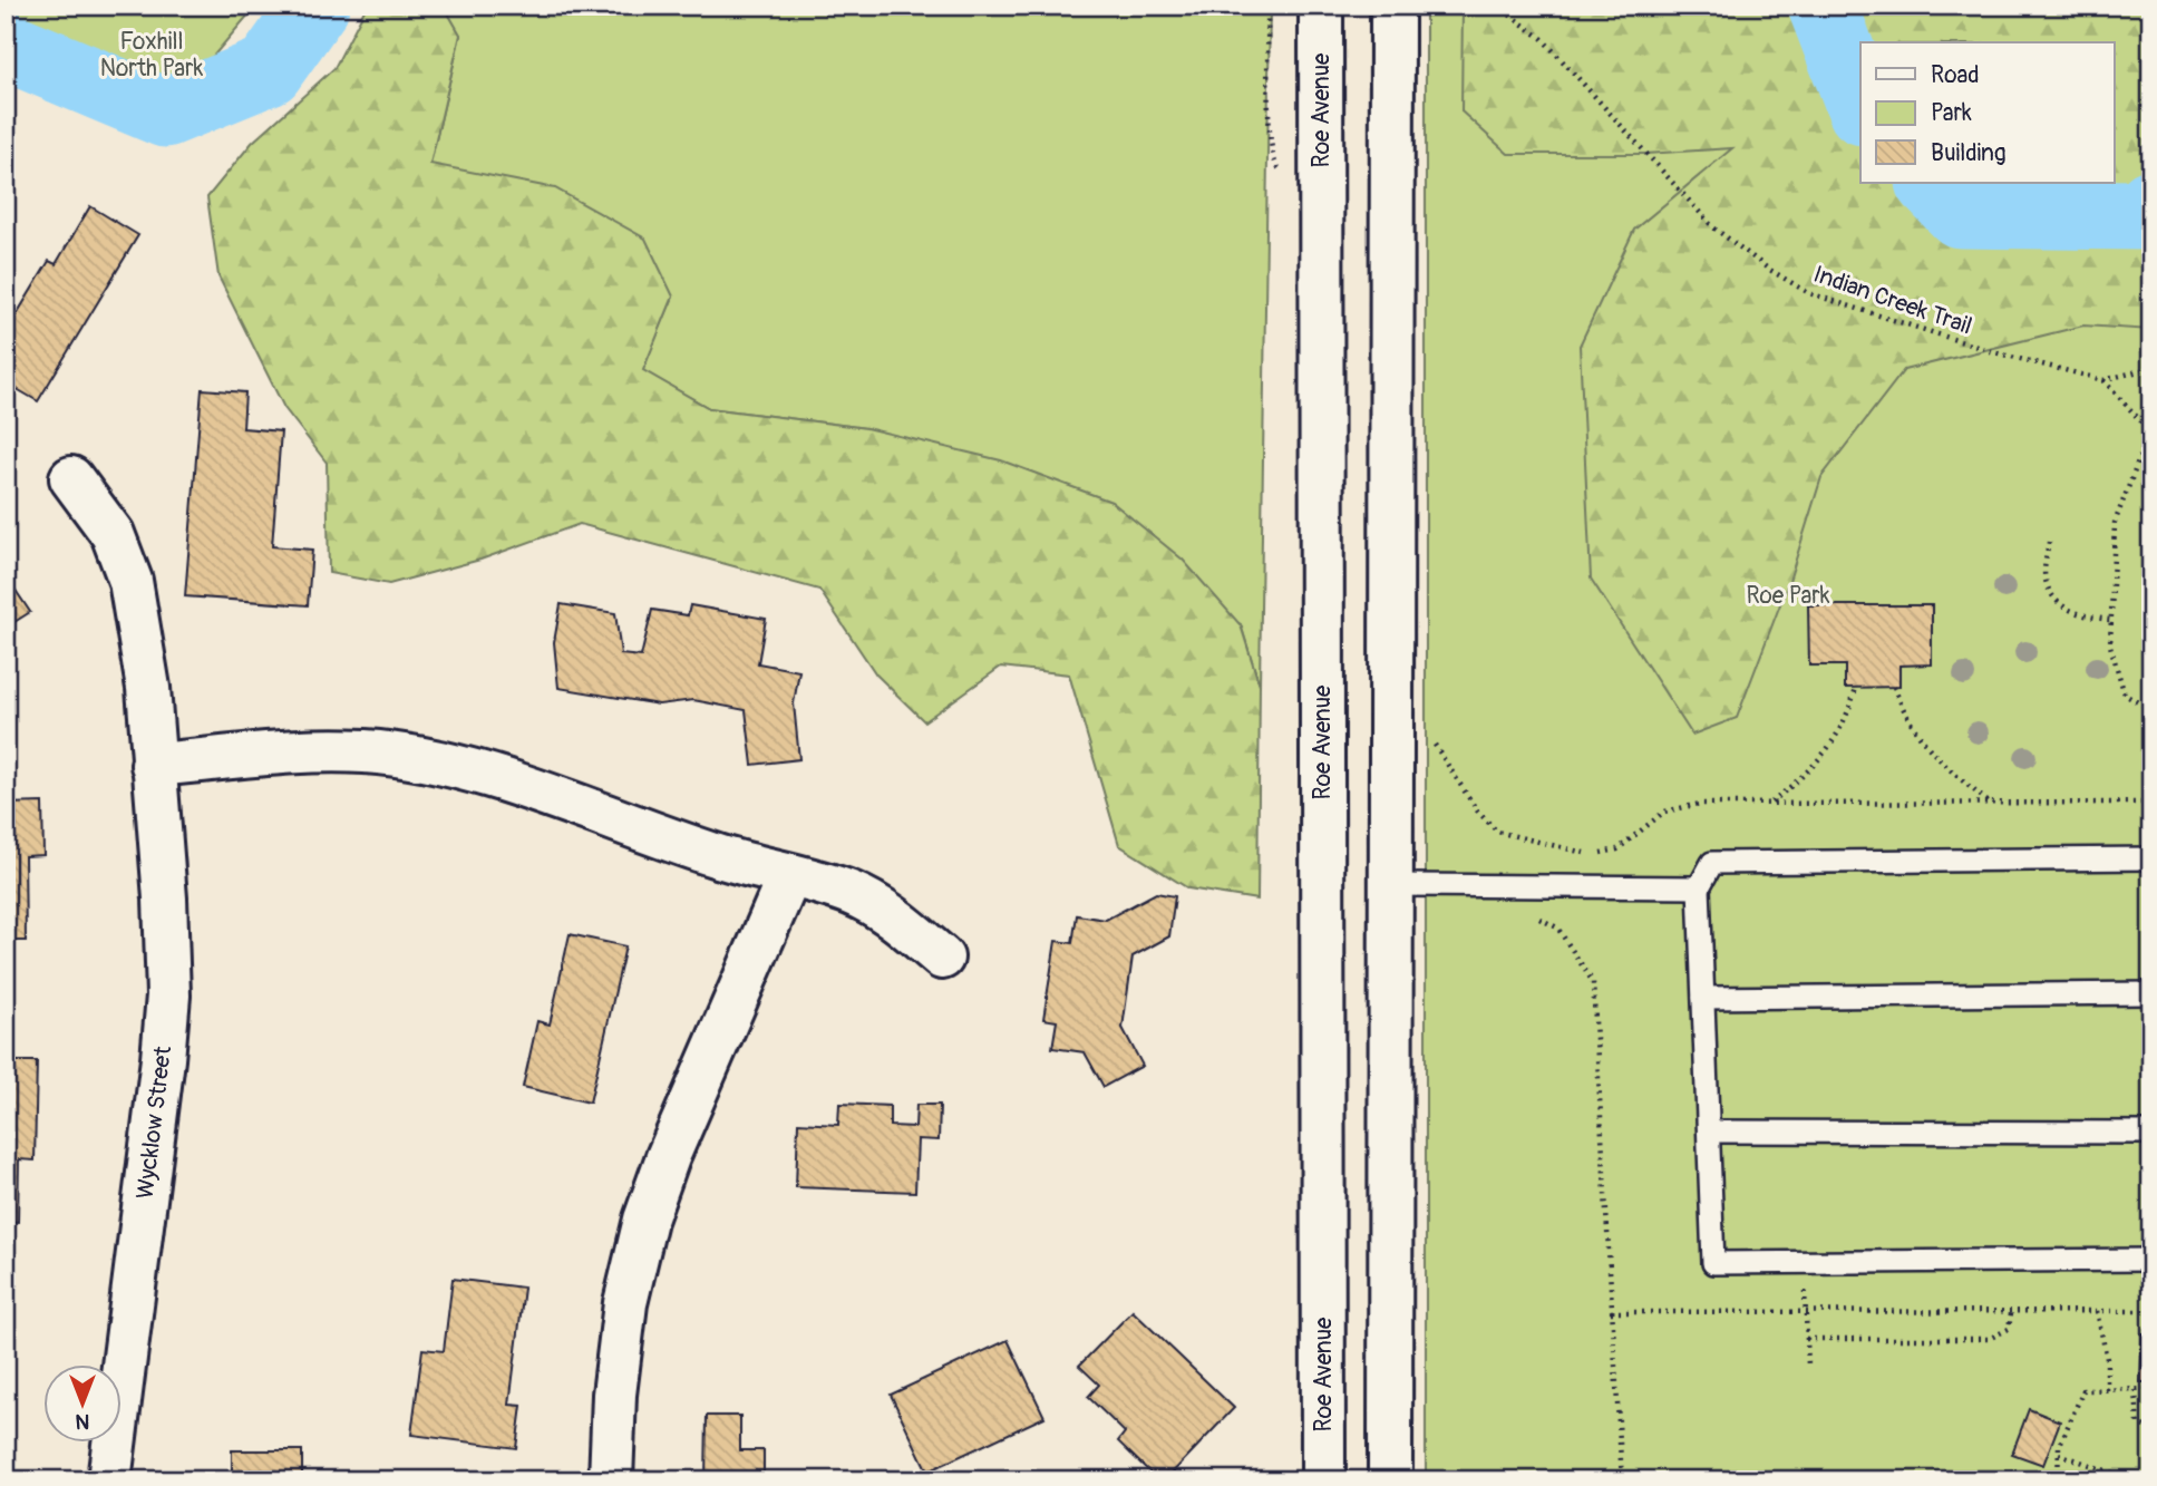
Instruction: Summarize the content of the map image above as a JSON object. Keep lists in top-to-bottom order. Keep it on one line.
{"streets":{"main road":["Roe Avenue","Wycklow Street"],"path":["Indian Creek Trail"]},"parks":["Foxhill North Park","Roe Park"],"legend":["Road","Park","Building"],"north":"bottom"}
